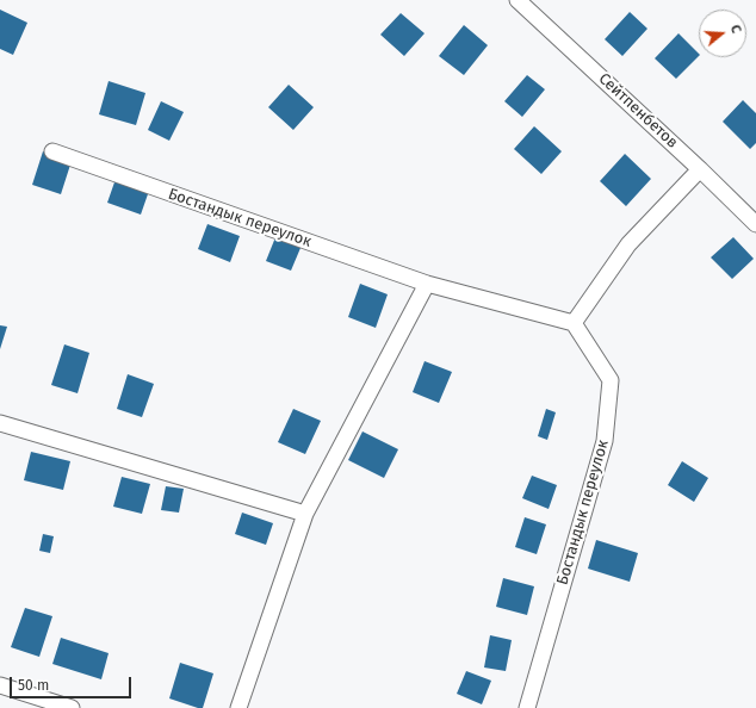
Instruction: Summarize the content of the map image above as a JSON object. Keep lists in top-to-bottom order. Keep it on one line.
{"streets":{"street":["Сейтпенбетов","Бостандык переулок"]},"scale_bar":"50 m","north":"right"}
